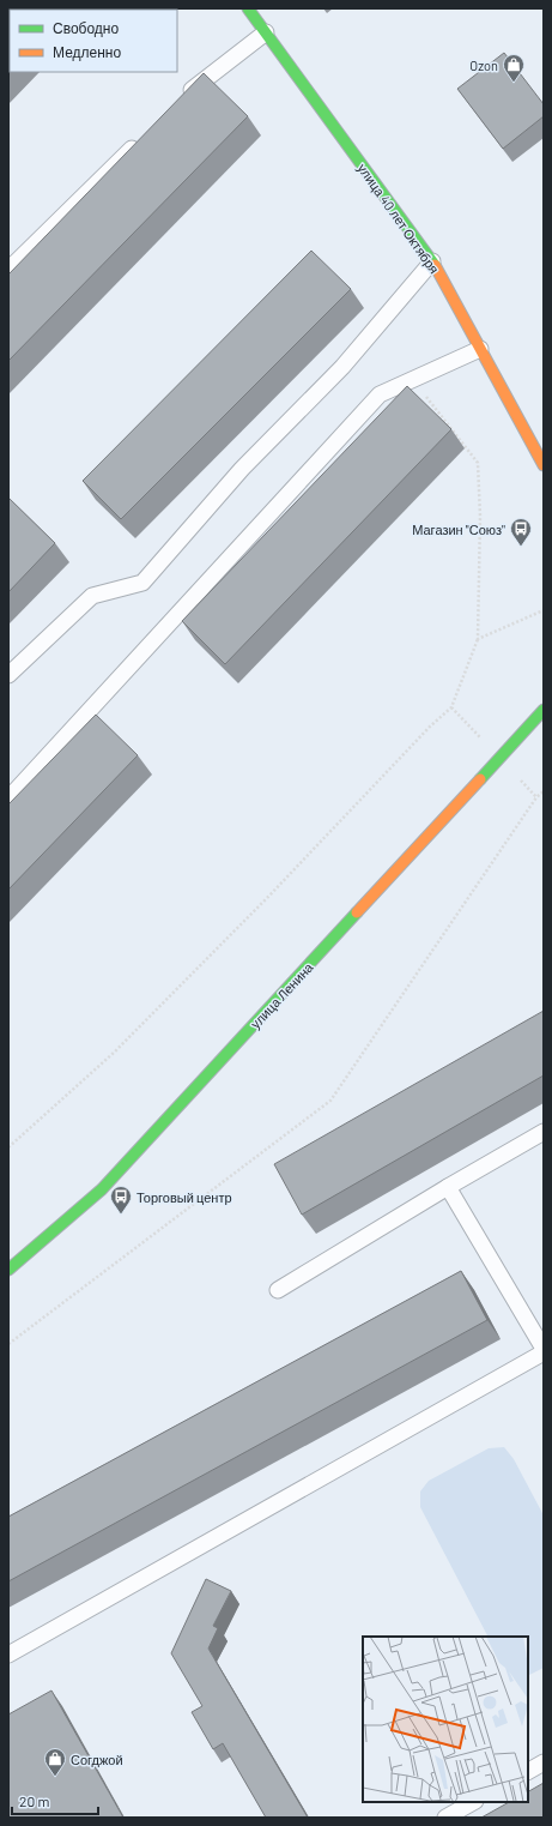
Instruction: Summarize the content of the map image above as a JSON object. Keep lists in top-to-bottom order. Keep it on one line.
{"streets":{"main road":["улица 40 лет Октября","улица Ленина"]},"places":{"shop":["Ozon","Согджой"],"bus stop":["Магазин \"Союз\"","Торговый центр"]},"legend":["Свободно","Медленно"],"scale_bar":"20 m"}
